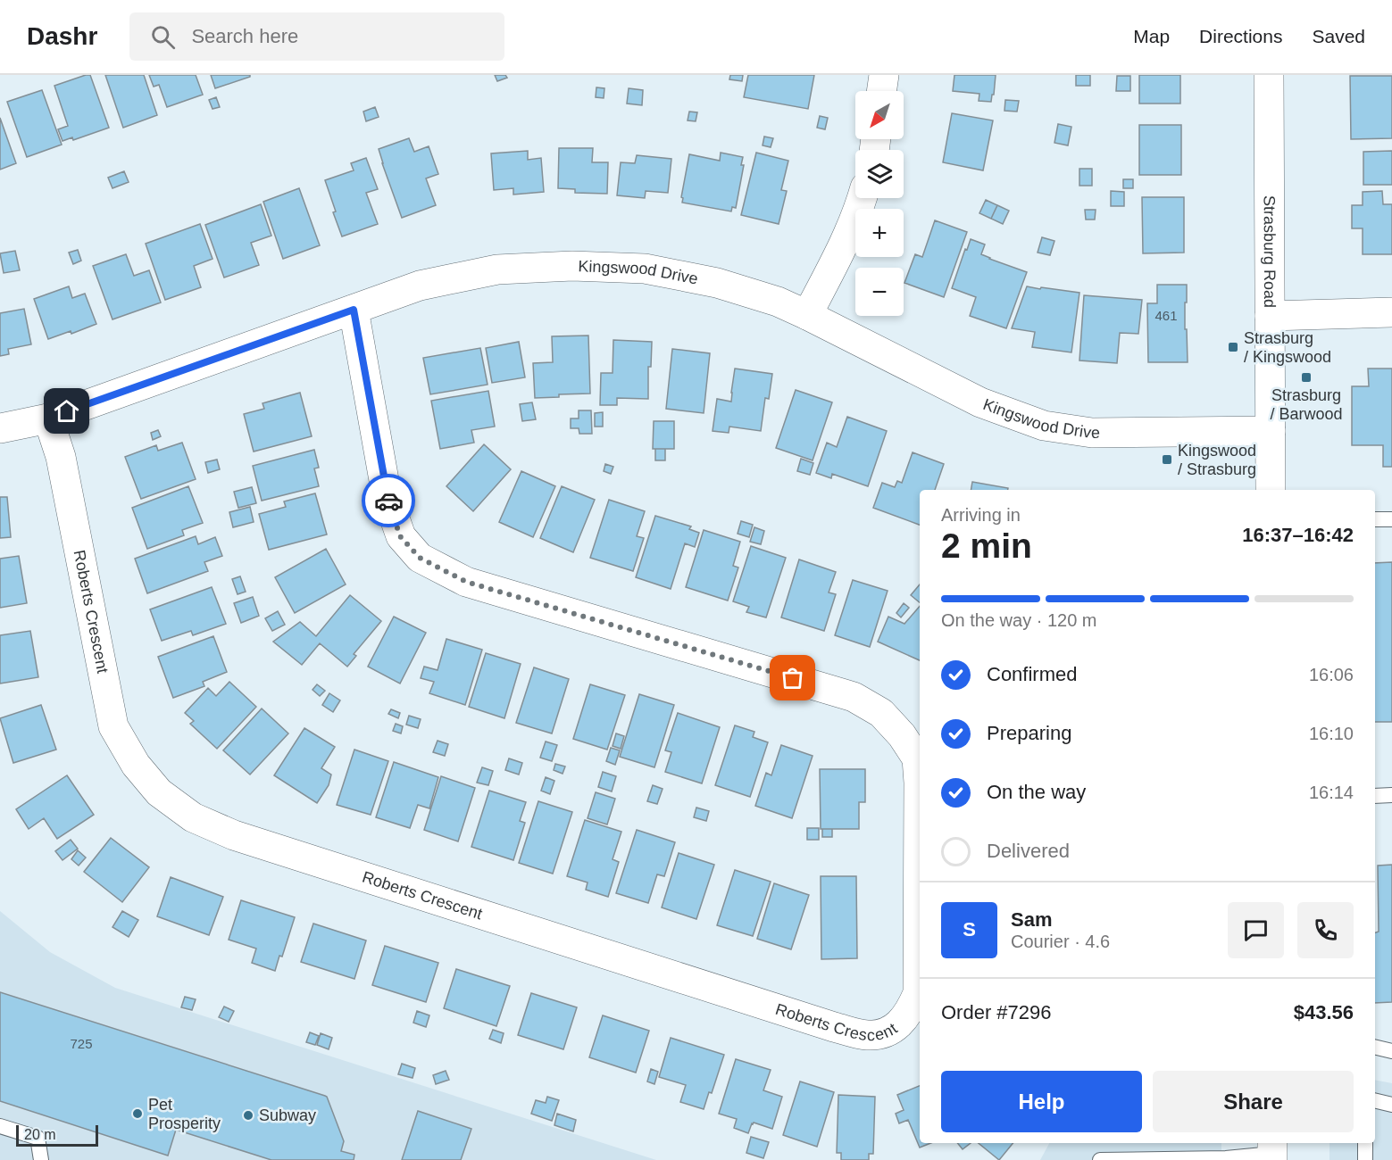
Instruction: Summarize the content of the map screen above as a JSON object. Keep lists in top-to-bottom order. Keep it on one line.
{"streets":{"street":["Strasburg Road","Kingswood Drive","Roberts Crescent"]},"crossings":[["Strasburg Road","Kingswood Drive"],["Kingswood Drive","Roberts Crescent"]],"places":{"transit":["Strasburg / Kingswood","Strasburg / Barwood","Kingswood / Strasburg"],"other":["Pet Prosperity","Subway"]},"house_numbers":["461","725"],"scale_bar":"20 m","north":"bottom left","page":{"header":"Dashr","search":"Search here","nav":["Map","Directions","Saved"],"map_buttons":["+","−"],"heading":["2 min","Arriving in","16:37–16:42"],"panel":["Sam","Courier · 4.6","Order #7296","$43.56"],"bar":"On the way · 120 m","list":[["Confirmed","16:06"],["Preparing","16:10"],["On the way","16:14"],"Delivered"],"round":"S","buttons":["Help","Share"],"scale":"20 m"}}
